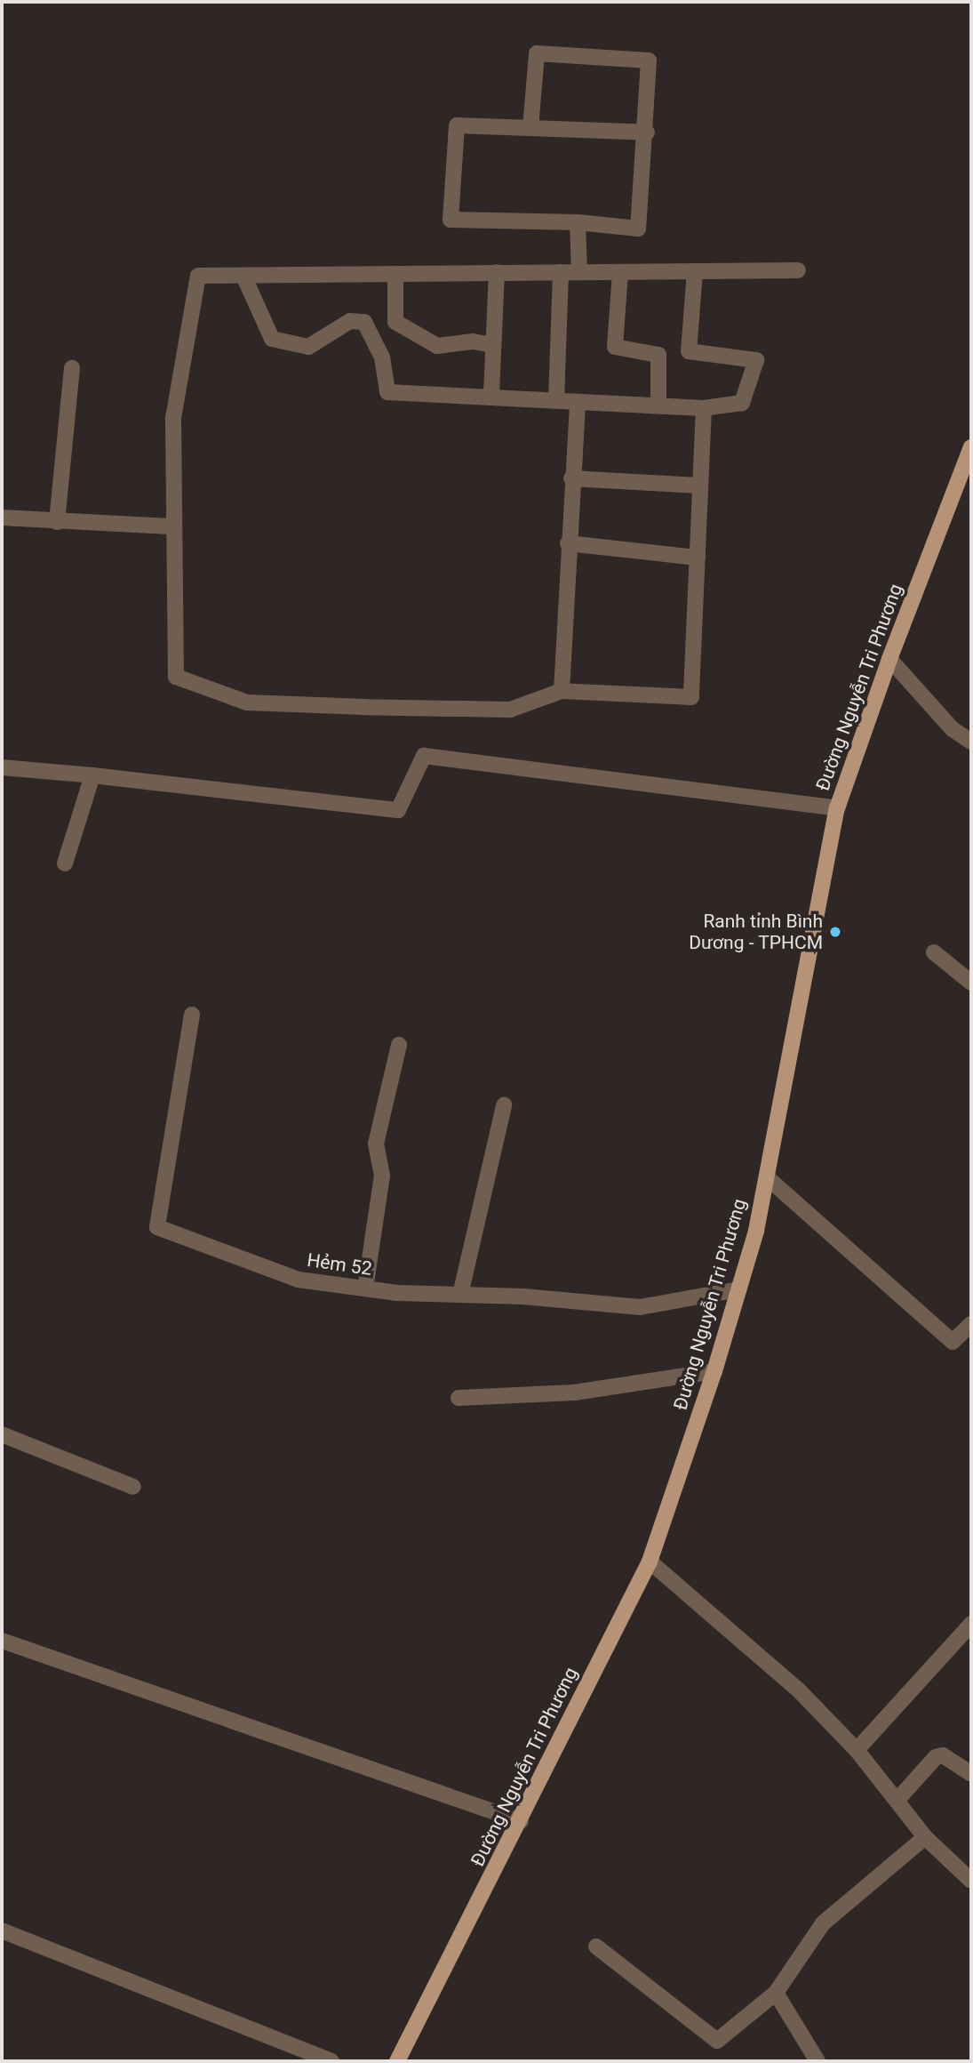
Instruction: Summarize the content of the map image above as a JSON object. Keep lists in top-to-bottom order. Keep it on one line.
{"streets":{"main road":["Đường Nguyễn Tri Phương"],"street":["Hẻm 52"]},"crossings":[["Đường Nguyễn Tri Phương","Hẻm 52"]],"places":["Ranh tỉnh Bình Dương - TPHCM"]}
